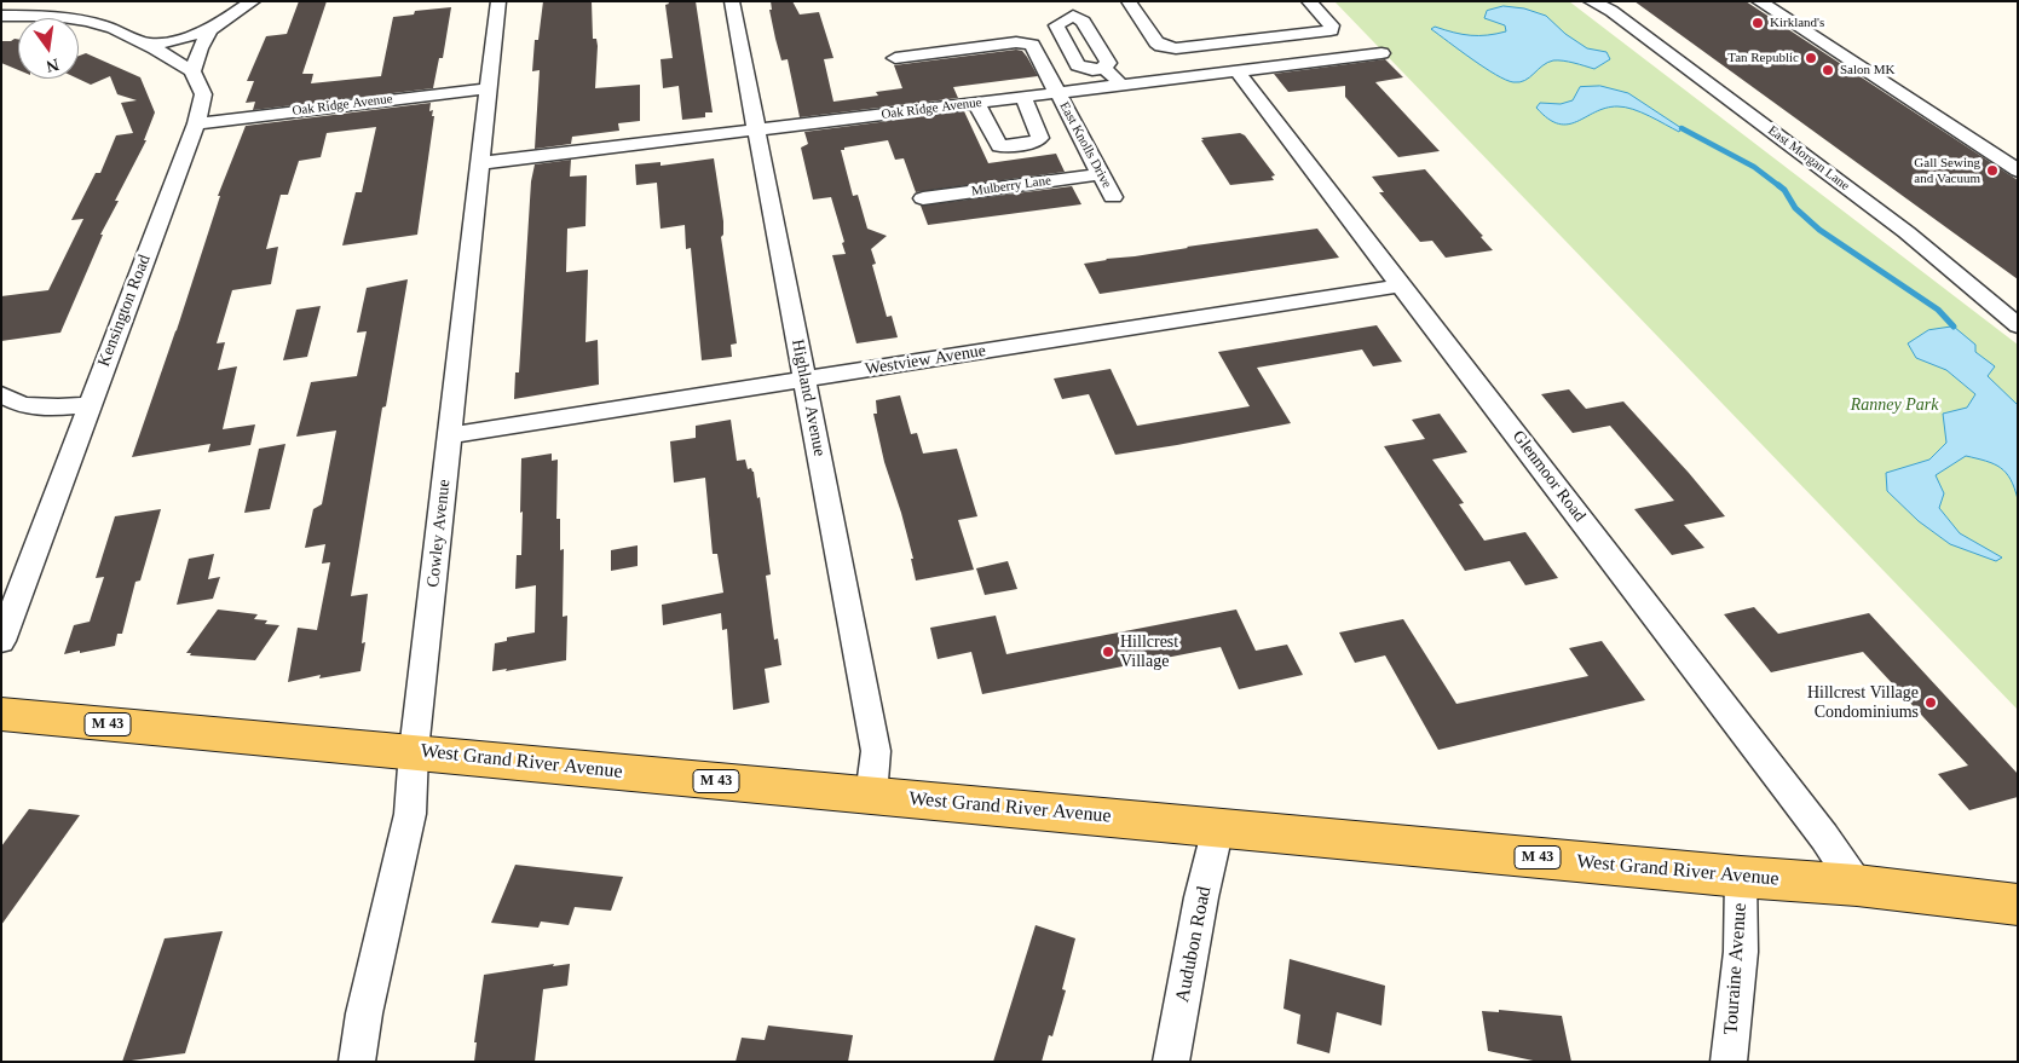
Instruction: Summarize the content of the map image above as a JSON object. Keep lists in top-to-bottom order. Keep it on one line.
{"streets":{"main road":["M 43","West Grand River Avenue"],"street":["Oak Ridge Avenue","East Knolls Drive","East Morgan Lane","Mulberry Lane","Kensington Road","Westview Avenue","Highland Avenue","Glenmoor Road","Cowley Avenue","Audubon Road","Touraine Avenue"]},"crossings":[["Oak Ridge Avenue","East Knolls Drive"],["Oak Ridge Avenue","Kensington Road"],["Oak Ridge Avenue","Highland Avenue"],["Oak Ridge Avenue","Glenmoor Road"],["Oak Ridge Avenue","Cowley Avenue"],["East Knolls Drive","Mulberry Lane"],["Westview Avenue","Highland Avenue"],["Westview Avenue","Glenmoor Road"],["Westview Avenue","Cowley Avenue"],["Highland Avenue","West Grand River Avenue"],["Glenmoor Road","West Grand River Avenue"],["Cowley Avenue","West Grand River Avenue"],["West Grand River Avenue","Audubon Road"],["West Grand River Avenue","Touraine Avenue"]],"parks":["Ranney Park"],"places":["Kirkland's","Tan Republic","Salon MK","Gall Sewing and Vacuum","Hillcrest Village","Hillcrest Village Condominiums"],"north":"bottom"}
